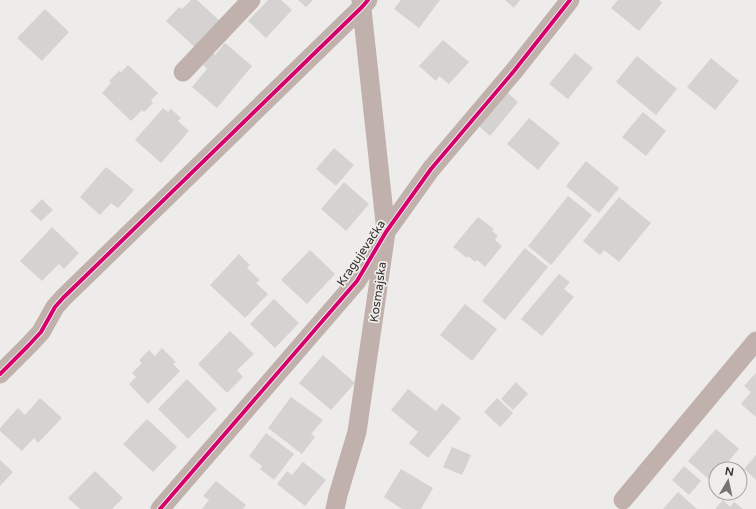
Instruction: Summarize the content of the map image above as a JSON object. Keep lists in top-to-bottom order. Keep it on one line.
{"streets":{"street":["Kragujevačka","Kosmajska"]},"crossings":[["Kragujevačka","Kosmajska"]],"north":"top"}
